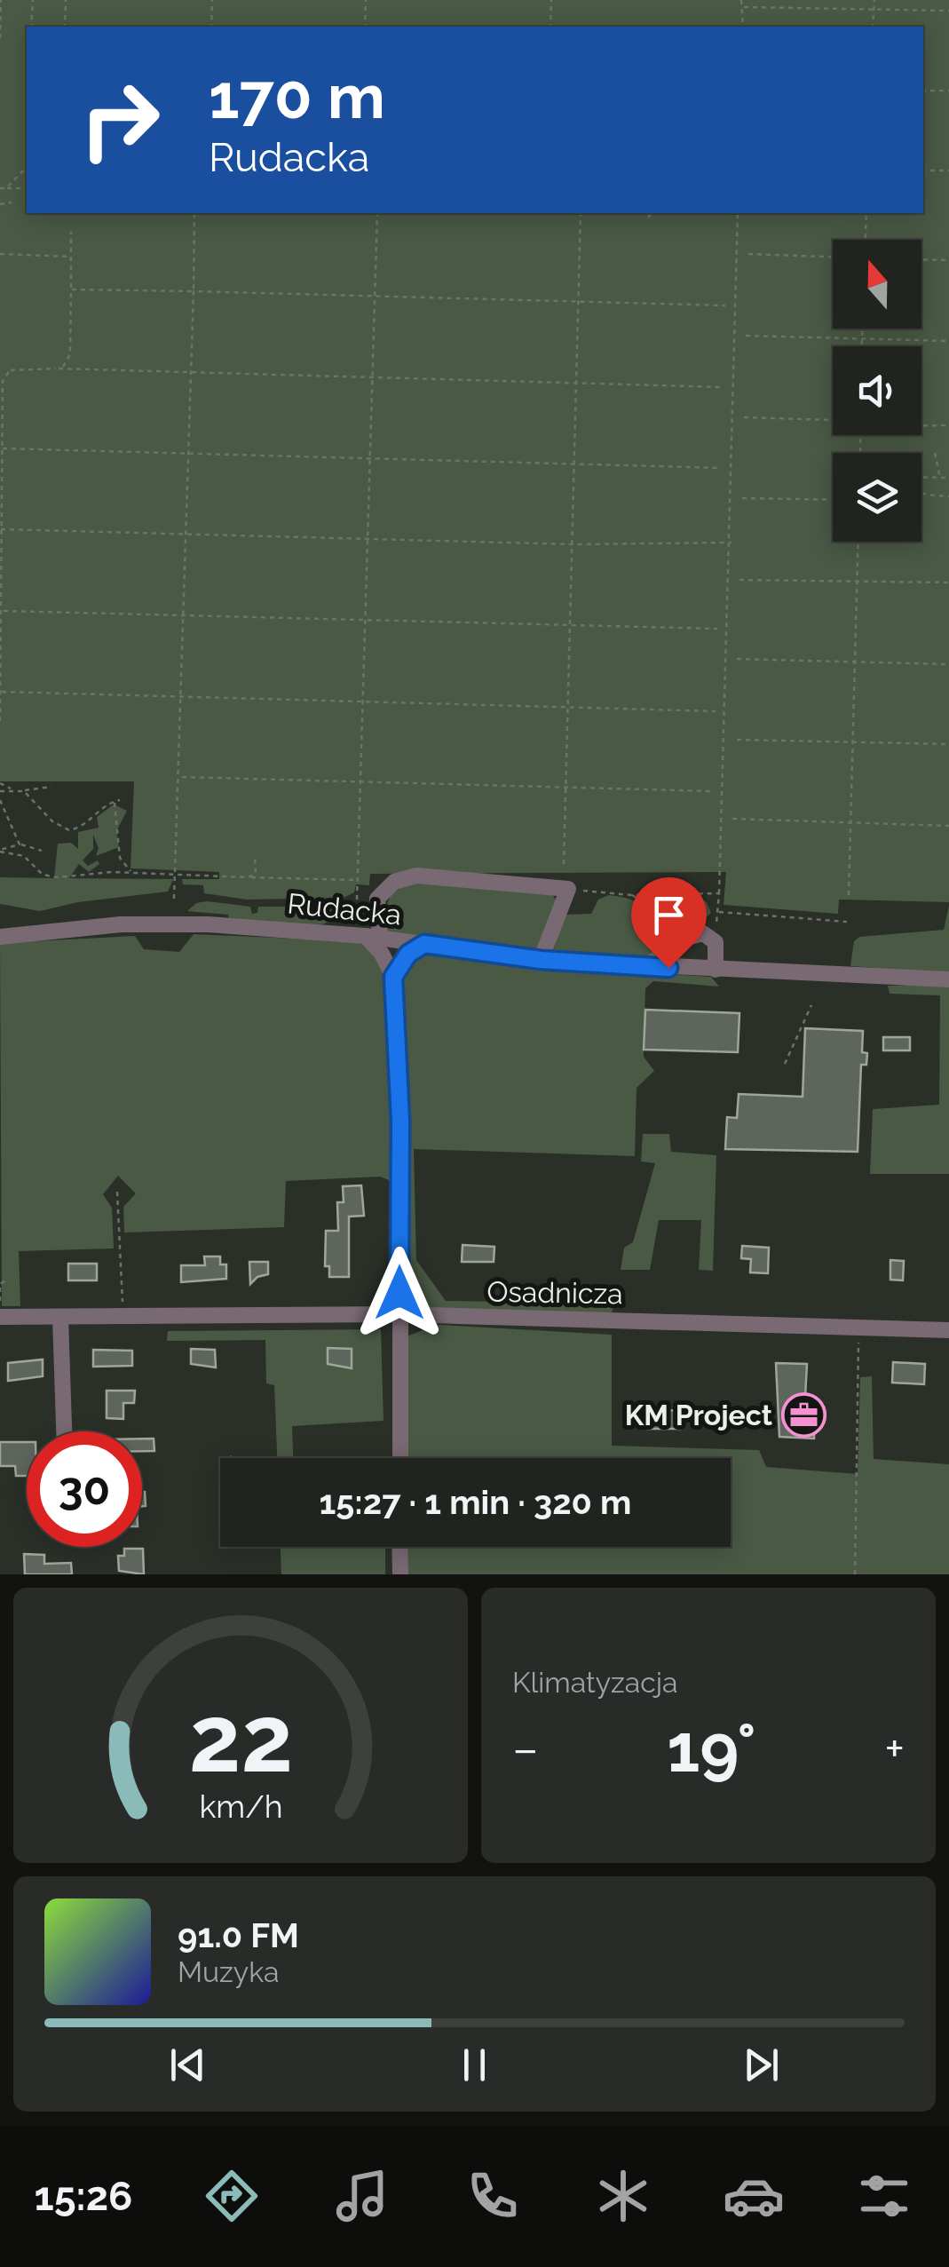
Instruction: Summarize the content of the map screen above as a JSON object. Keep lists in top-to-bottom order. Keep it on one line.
{"streets":{"street":["Rudacka","Osadnicza"]},"places":{"office":["KM Project"]},"north":"top","page":{"turn":["170 m","Rudacka"],"limit":"30","trip":"15:27 · 1 min · 320 m","tile":"Klimatyzacja","heat":["−","19°","+"],"song":["91.0 FM","Muzyka"],"tabs":"15:26","gauge":["22","km/h"]}}
